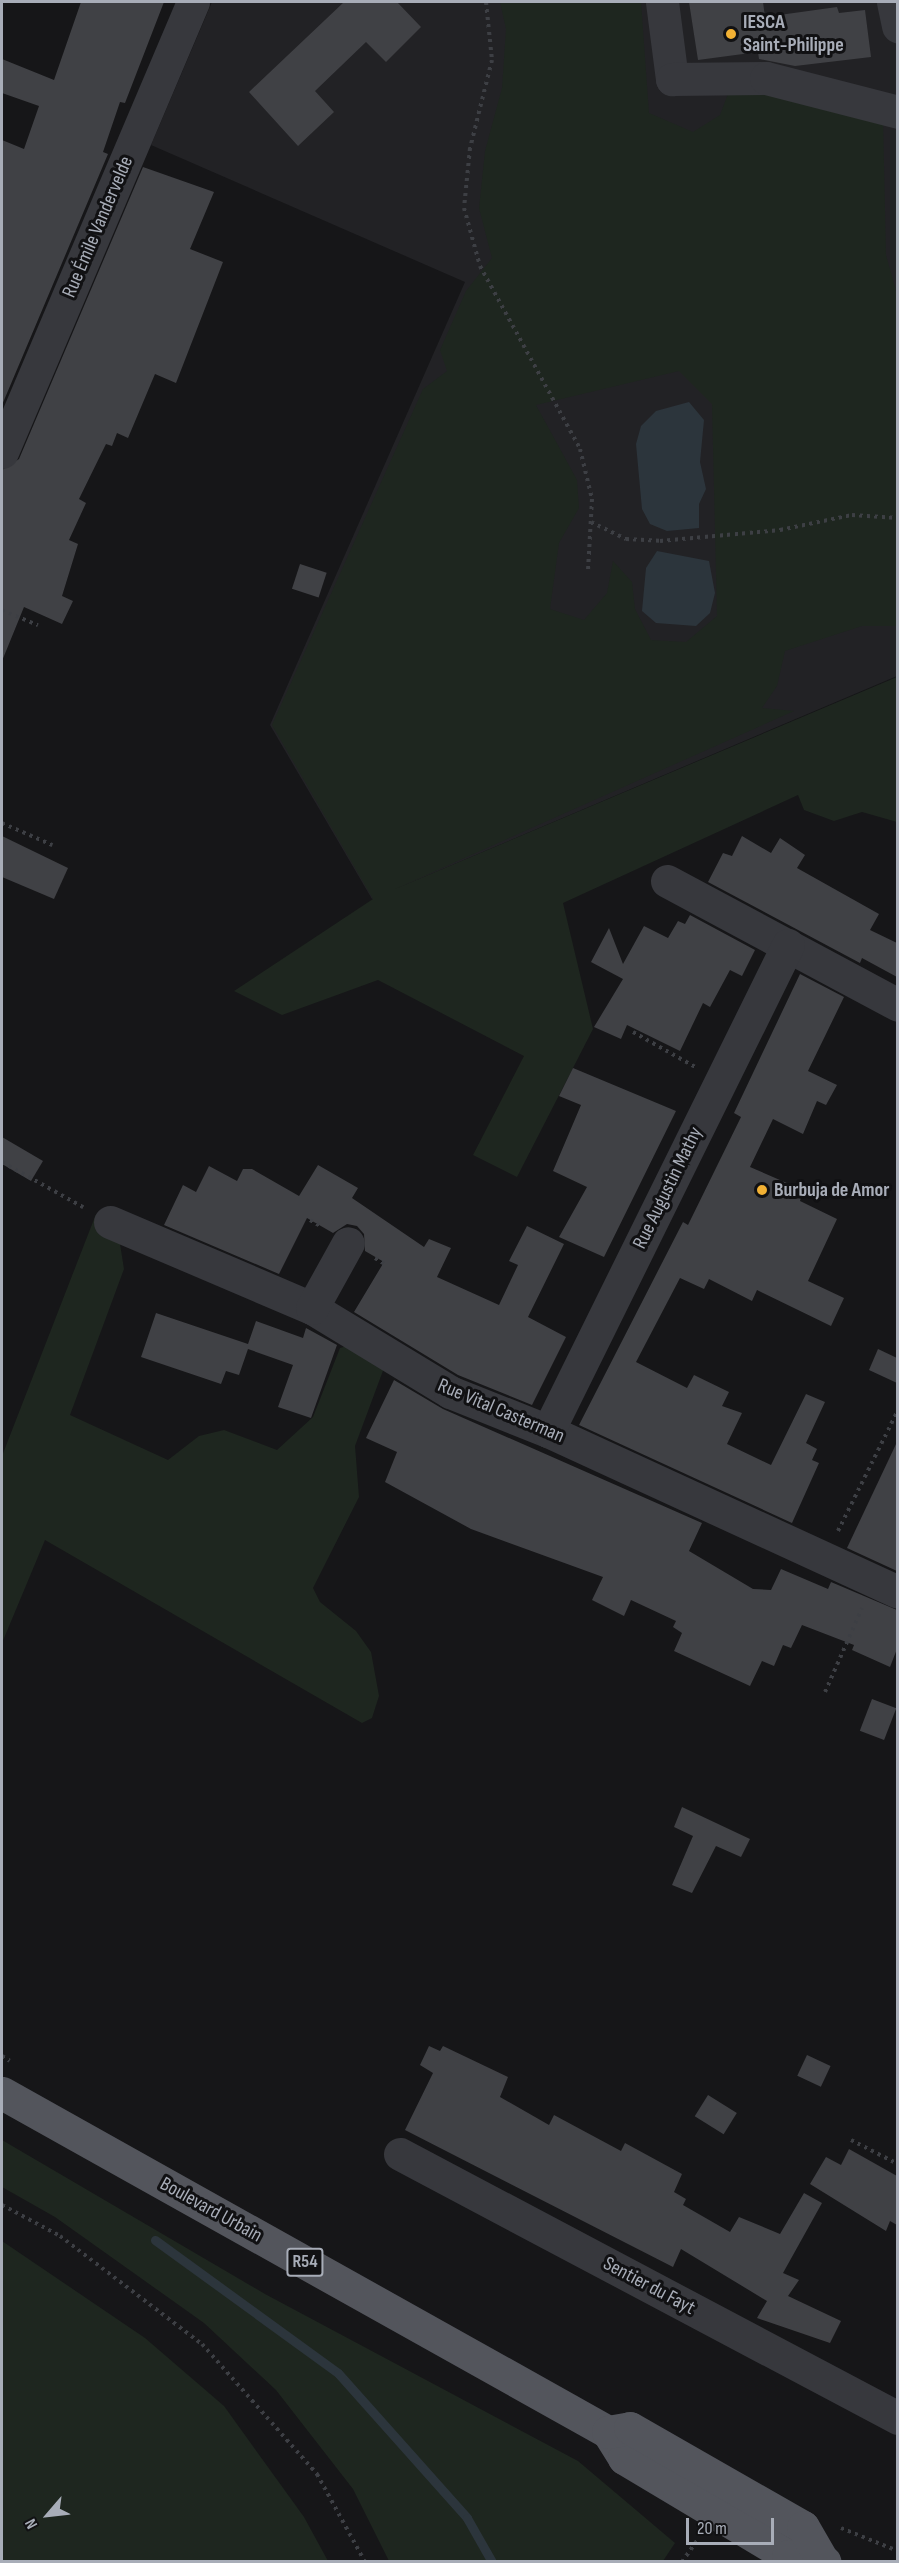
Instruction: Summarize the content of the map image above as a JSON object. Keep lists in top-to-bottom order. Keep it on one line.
{"streets":{"main road":["Boulevard Urbain","R54"],"street":["Rue Émile Vandervelde","Rue Augustin Mathy","Rue Vital Casterman","Sentier du Fayt"]},"crossings":[["Rue Augustin Mathy","Rue Vital Casterman"]],"places":["IESCA Saint-Philippe","Burbuja de Amor"],"scale_bar":"20 m","north":"bottom left"}
